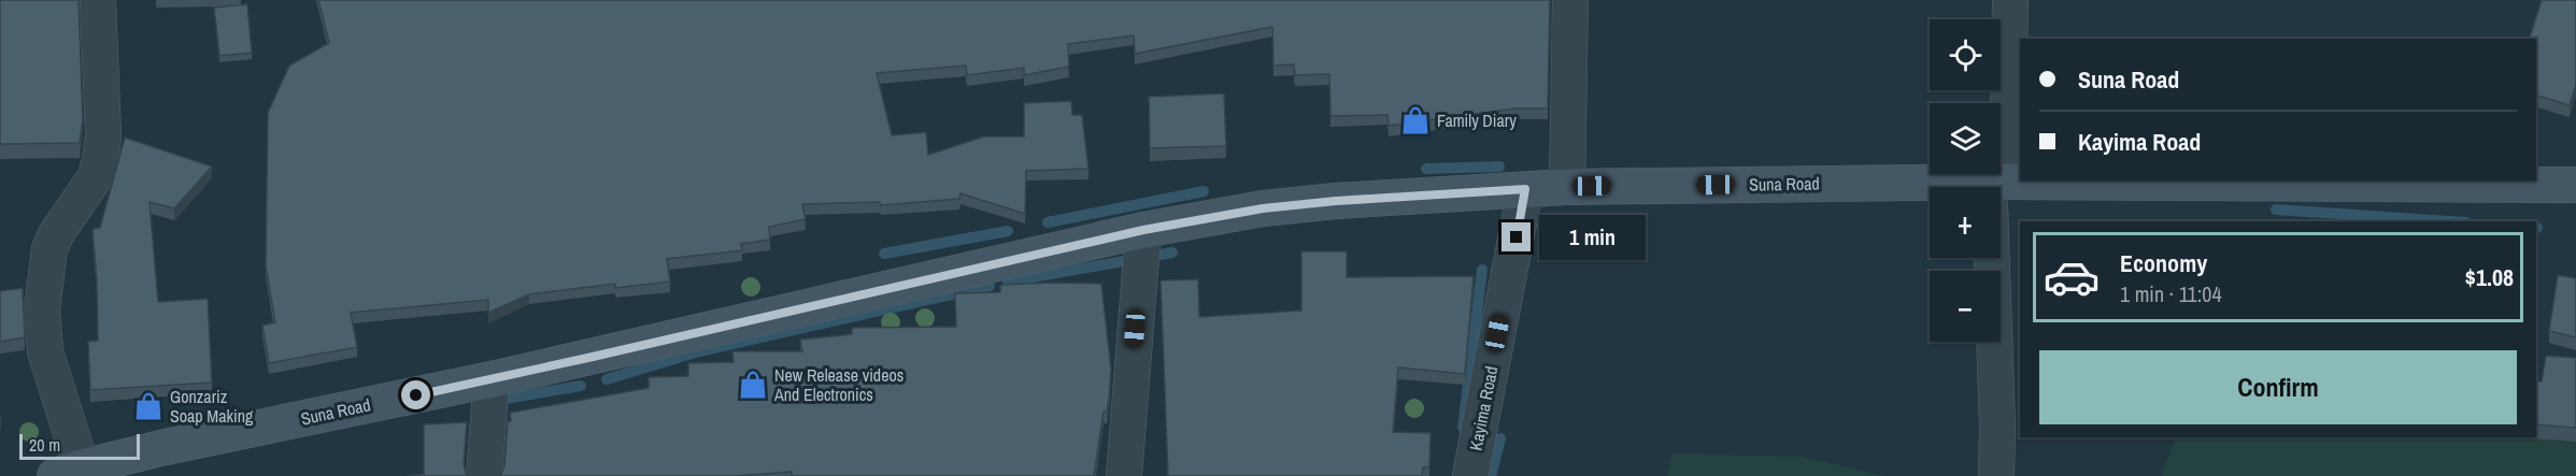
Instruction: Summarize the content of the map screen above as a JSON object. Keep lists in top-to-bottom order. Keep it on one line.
{"streets":{"street":["Suna Road","Kayima Road"]},"crossings":[["Suna Road","Kayima Road"]],"places":{"shop":["Family Diary","New Release videos And Electronics","Gonzariz Soap Making"]},"scale_bar":"20 m","page":{"map_buttons":["+","−"],"banner":["Suna Road","Kayima Road"],"bubble":"1 min","list":[{"name":"Economy","note":"1 min · 11:04","value":"$1.08"}],"buttons":"Confirm","scale":"20 m"}}
